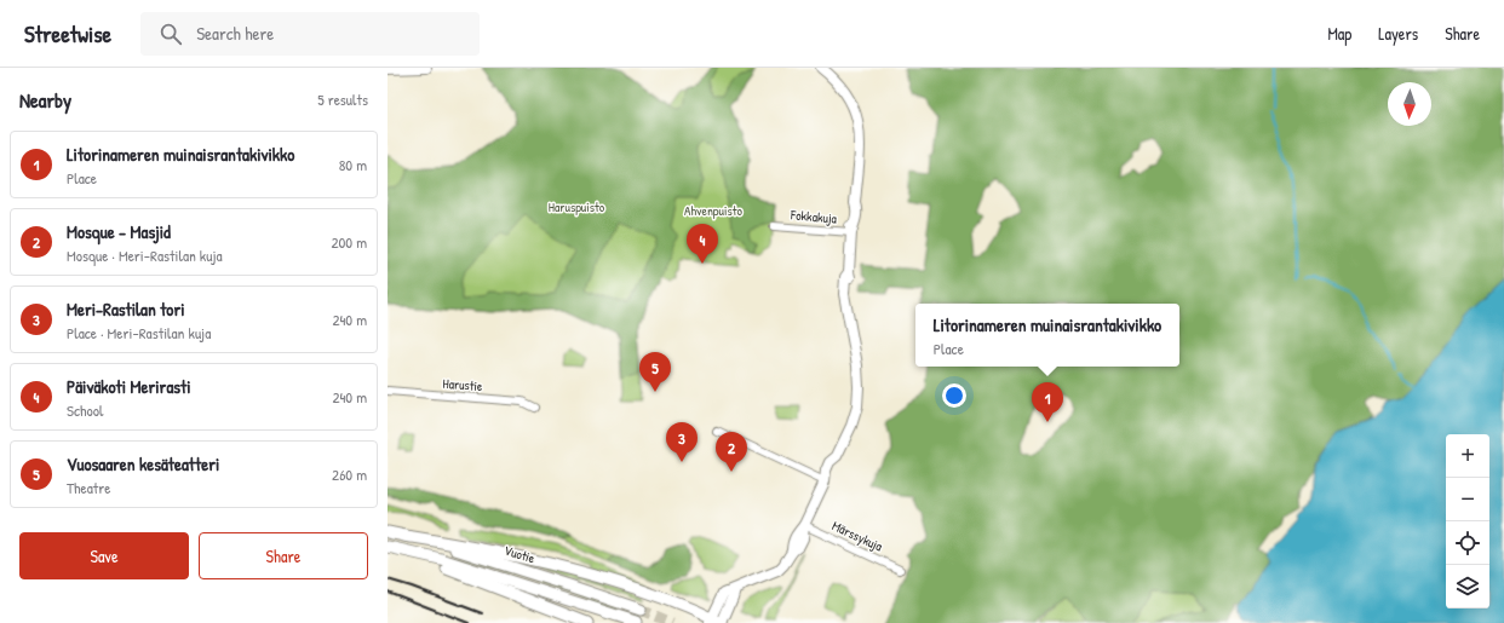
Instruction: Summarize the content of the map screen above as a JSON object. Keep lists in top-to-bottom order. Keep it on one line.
{"streets":{"main road":["Vuotie"],"street":["Fokkakuja","Harustie","Märssykuja"]},"parks":["Haruspuisto","Ahvenpuisto"],"north":"bottom","page":{"header":"Streetwise","search":"Search here","nav":["Map","Layers","Share"],"heading":["Nearby","5 results"],"list":[{"mark":"1","name":"Litorinameren muinaisrantakivikko","note":"Place","value":"80 m"},{"mark":"2","name":"Mosque - Masjid","note":"Mosque · Meri-Rastilan kuja","value":"200 m"},{"mark":"3","name":"Meri-Rastilan tori","note":"Place · Meri-Rastilan kuja","value":"240 m"},{"mark":"4","name":"Päiväkoti Merirasti","note":"School","value":"240 m"},{"mark":"5","name":"Vuosaaren kesäteatteri","note":"Theatre","value":"260 m"}],"pins":["4","5","1","3","2"],"popup":["Litorinameren muinaisrantakivikko","Place"],"map_buttons":["+","−"],"buttons":["Save","Share"]}}
